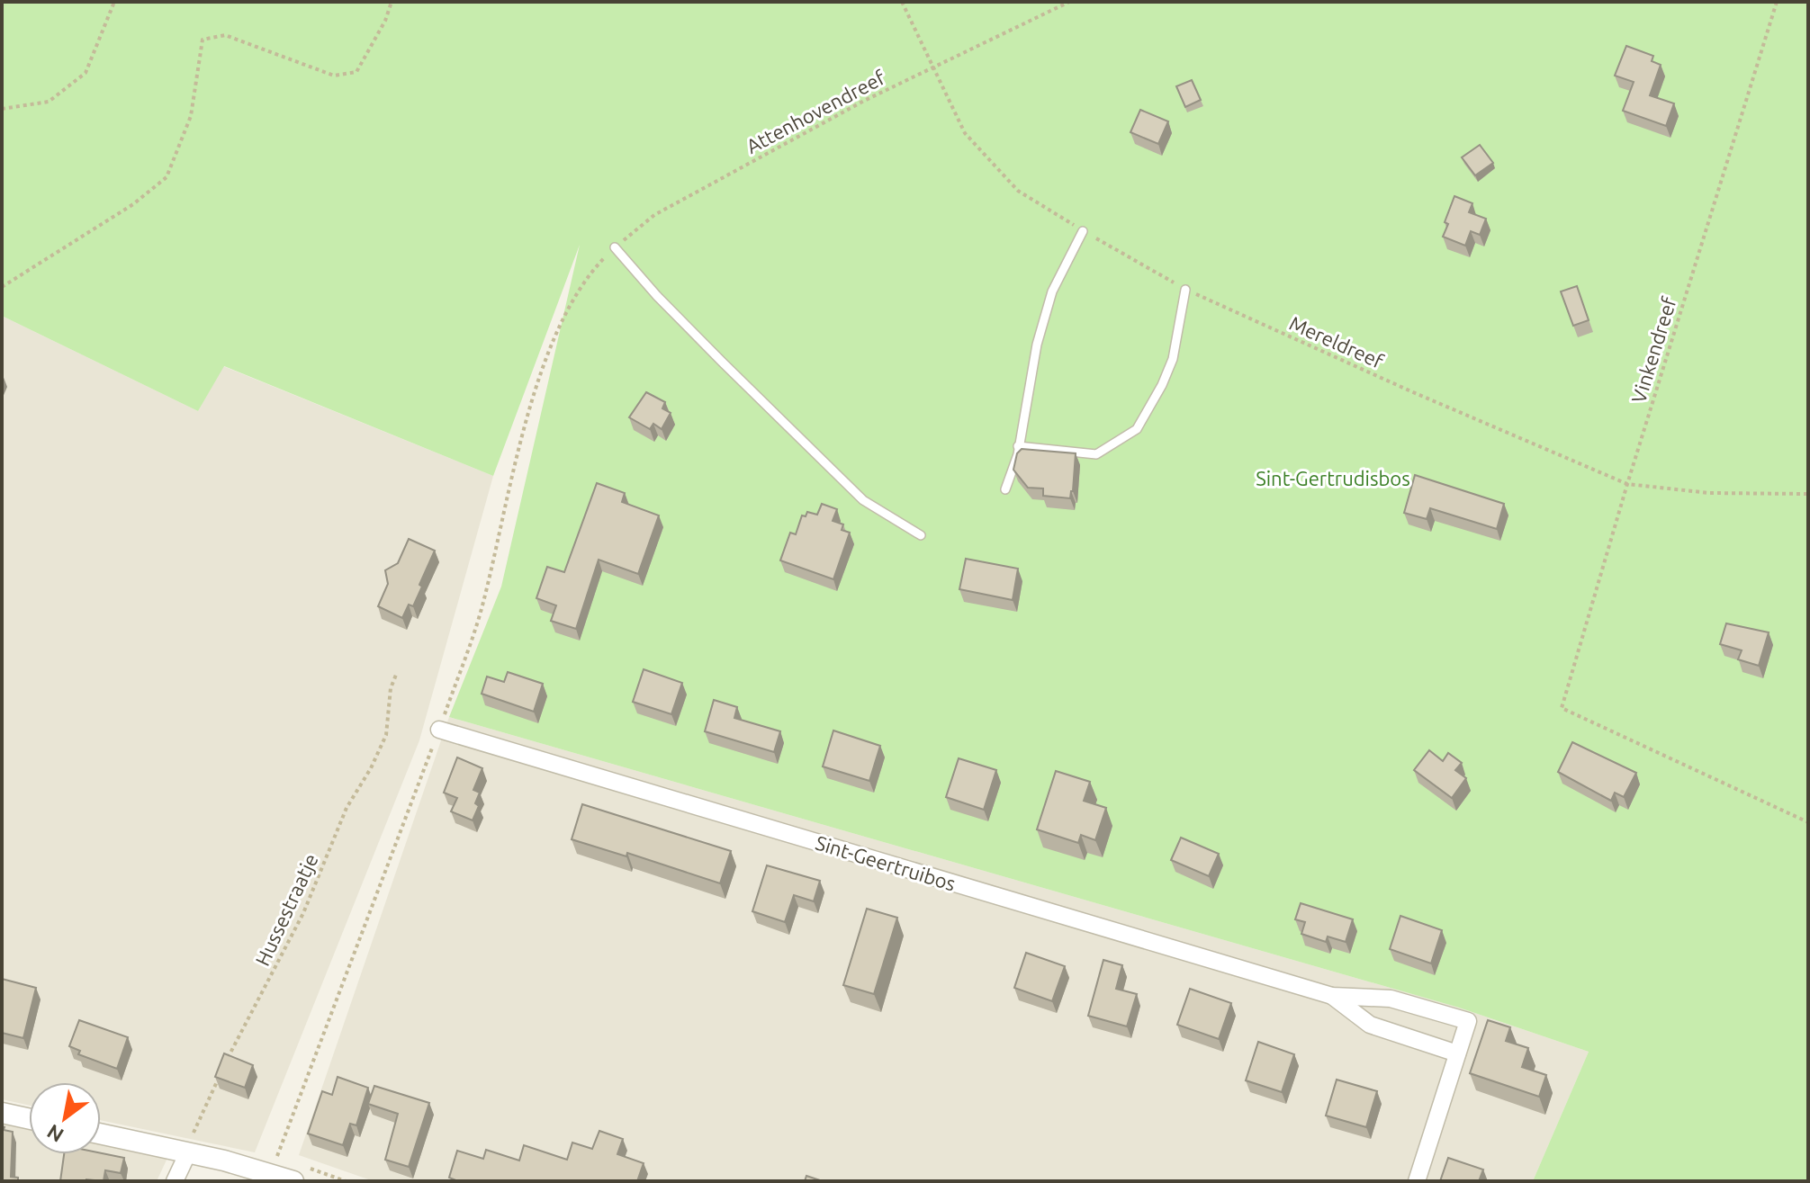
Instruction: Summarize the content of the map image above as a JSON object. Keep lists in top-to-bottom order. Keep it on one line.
{"streets":{"street":["Sint-Geertruibos"],"path":["Attenhovendreef","Mereldreef","Vinkendreef","Hussestraatje"]},"crossings":[["Attenhovendreef","Mereldreef"],["Mereldreef","Vinkendreef"]],"parks":["Sint-Gertrudisbos"],"north":"bottom left"}
